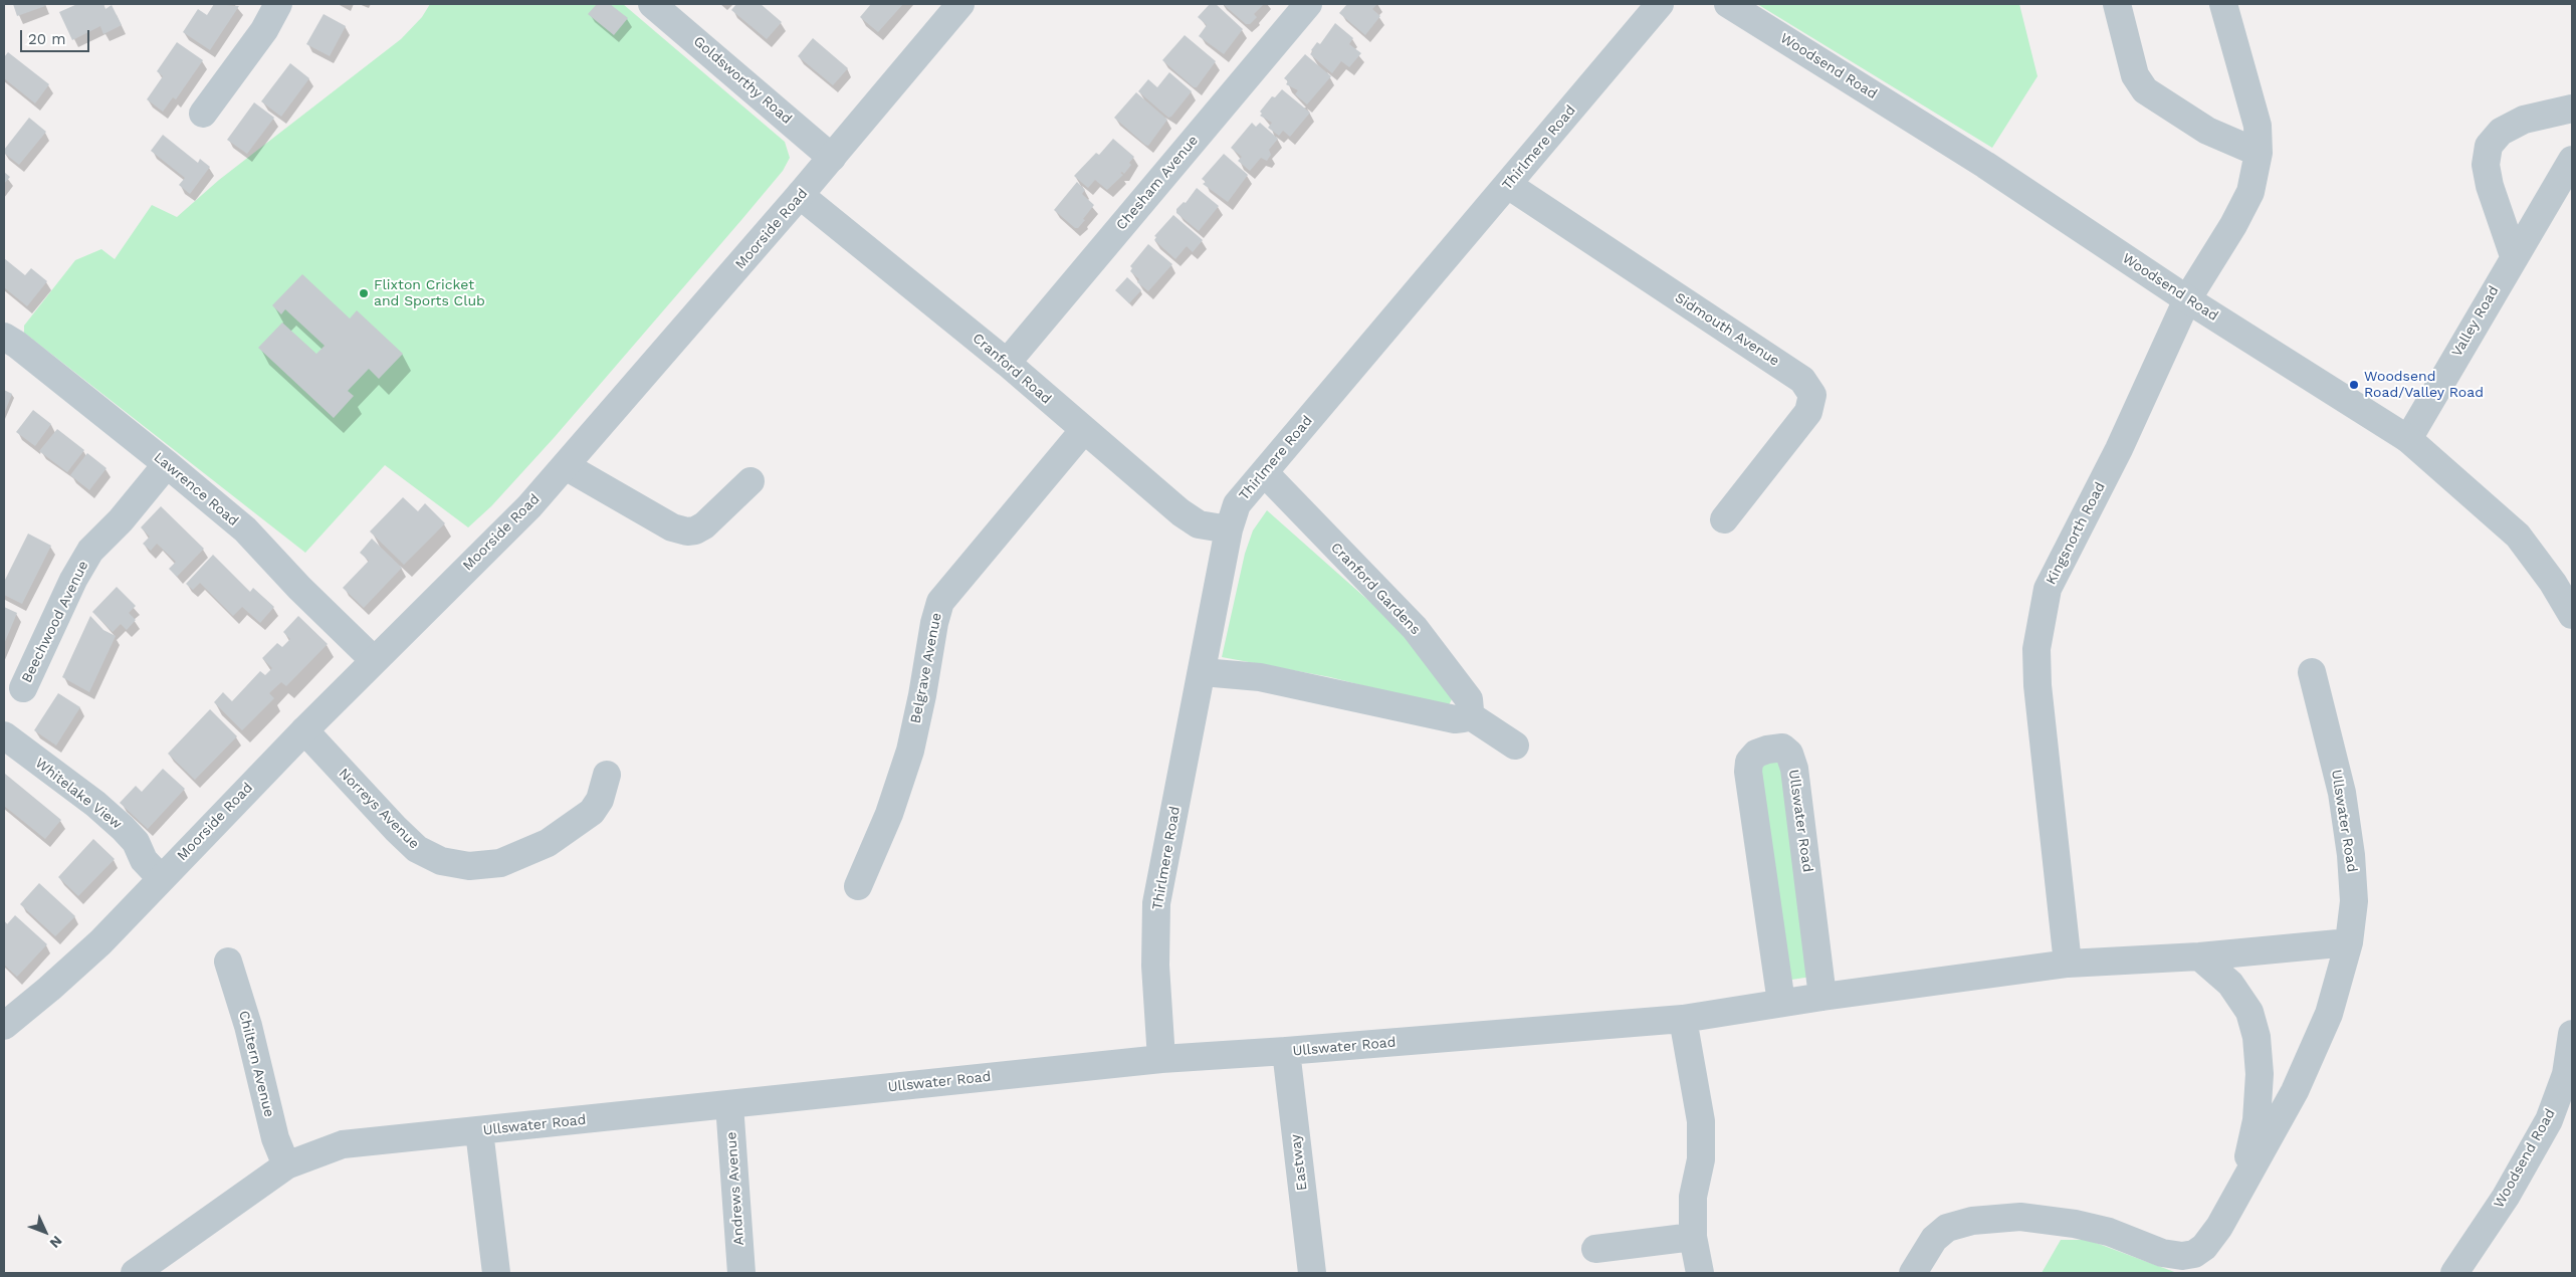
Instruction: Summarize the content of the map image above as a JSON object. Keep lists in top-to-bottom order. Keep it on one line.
{"streets":{"street":["Woodsend Road","Goldsworthy Road","Thirlmere Road","Chesham Avenue","Moorside Road","Valley Road","Sidmouth Avenue","Cranford Road","Lawrence Road","Kingsnorth Road","Cranford Gardens","Beechwood Avenue","Belgrave Avenue","Whitelake View","Norreys Avenue","Ullswater Road","Chiltern Avenue","Eastway","Andrews Avenue"]},"crossings":[["Woodsend Road","Valley Road"],["Woodsend Road","Kingsnorth Road"],["Goldsworthy Road","Moorside Road"],["Thirlmere Road","Sidmouth Avenue"],["Thirlmere Road","Cranford Road"],["Thirlmere Road","Cranford Gardens"],["Thirlmere Road","Ullswater Road"],["Chesham Avenue","Cranford Road"],["Moorside Road","Cranford Road"],["Moorside Road","Lawrence Road"],["Moorside Road","Whitelake View"],["Moorside Road","Norreys Avenue"],["Cranford Road","Belgrave Avenue"],["Lawrence Road","Beechwood Avenue"],["Kingsnorth Road","Ullswater Road"],["Ullswater Road","Chiltern Avenue"],["Ullswater Road","Eastway"],["Ullswater Road","Andrews Avenue"]],"places":["Flixton Cricket and Sports Club","Woodsend Road/Valley Road"],"scale_bar":"20 m","north":"bottom right"}
